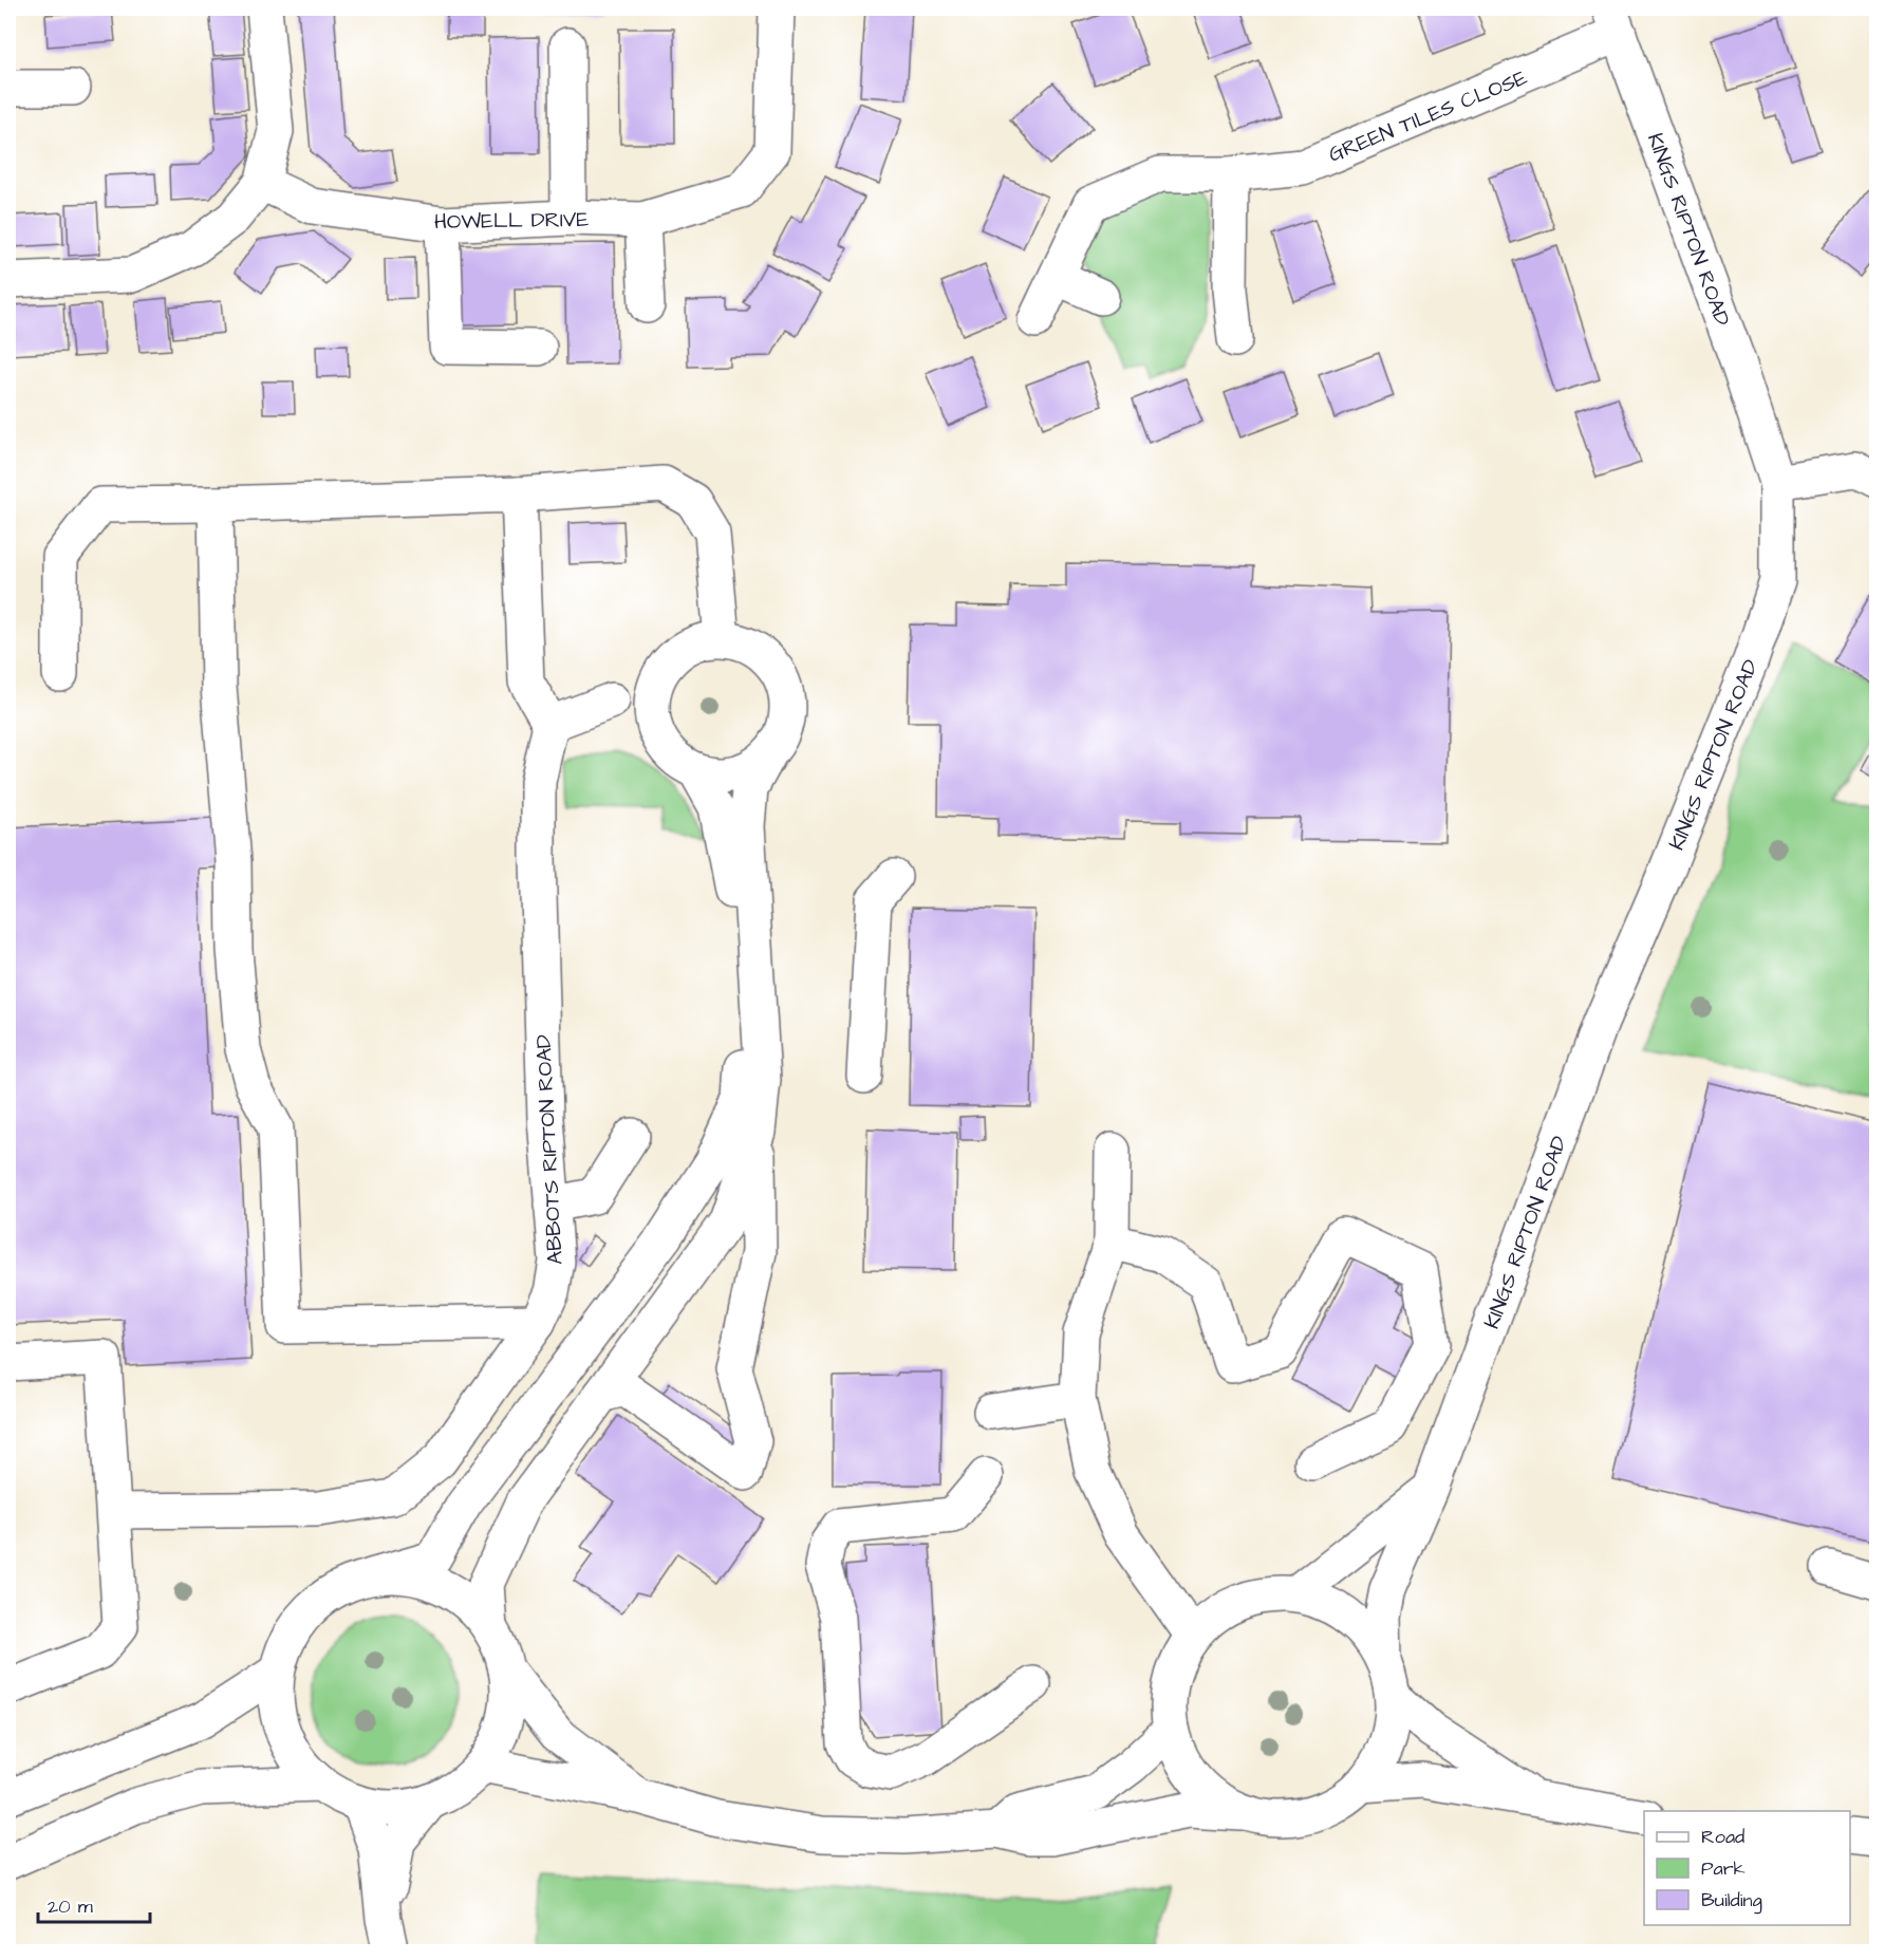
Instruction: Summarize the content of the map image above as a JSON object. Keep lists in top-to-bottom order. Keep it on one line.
{"streets":{"street":["GREEN TILES CLOSE","HOWELL DRIVE","KINGS RIPTON ROAD","ABBOTS RIPTON ROAD"]},"crossings":[["GREEN TILES CLOSE","KINGS RIPTON ROAD"]],"legend":["Road","Park","Building"],"scale_bar":"20 m"}
